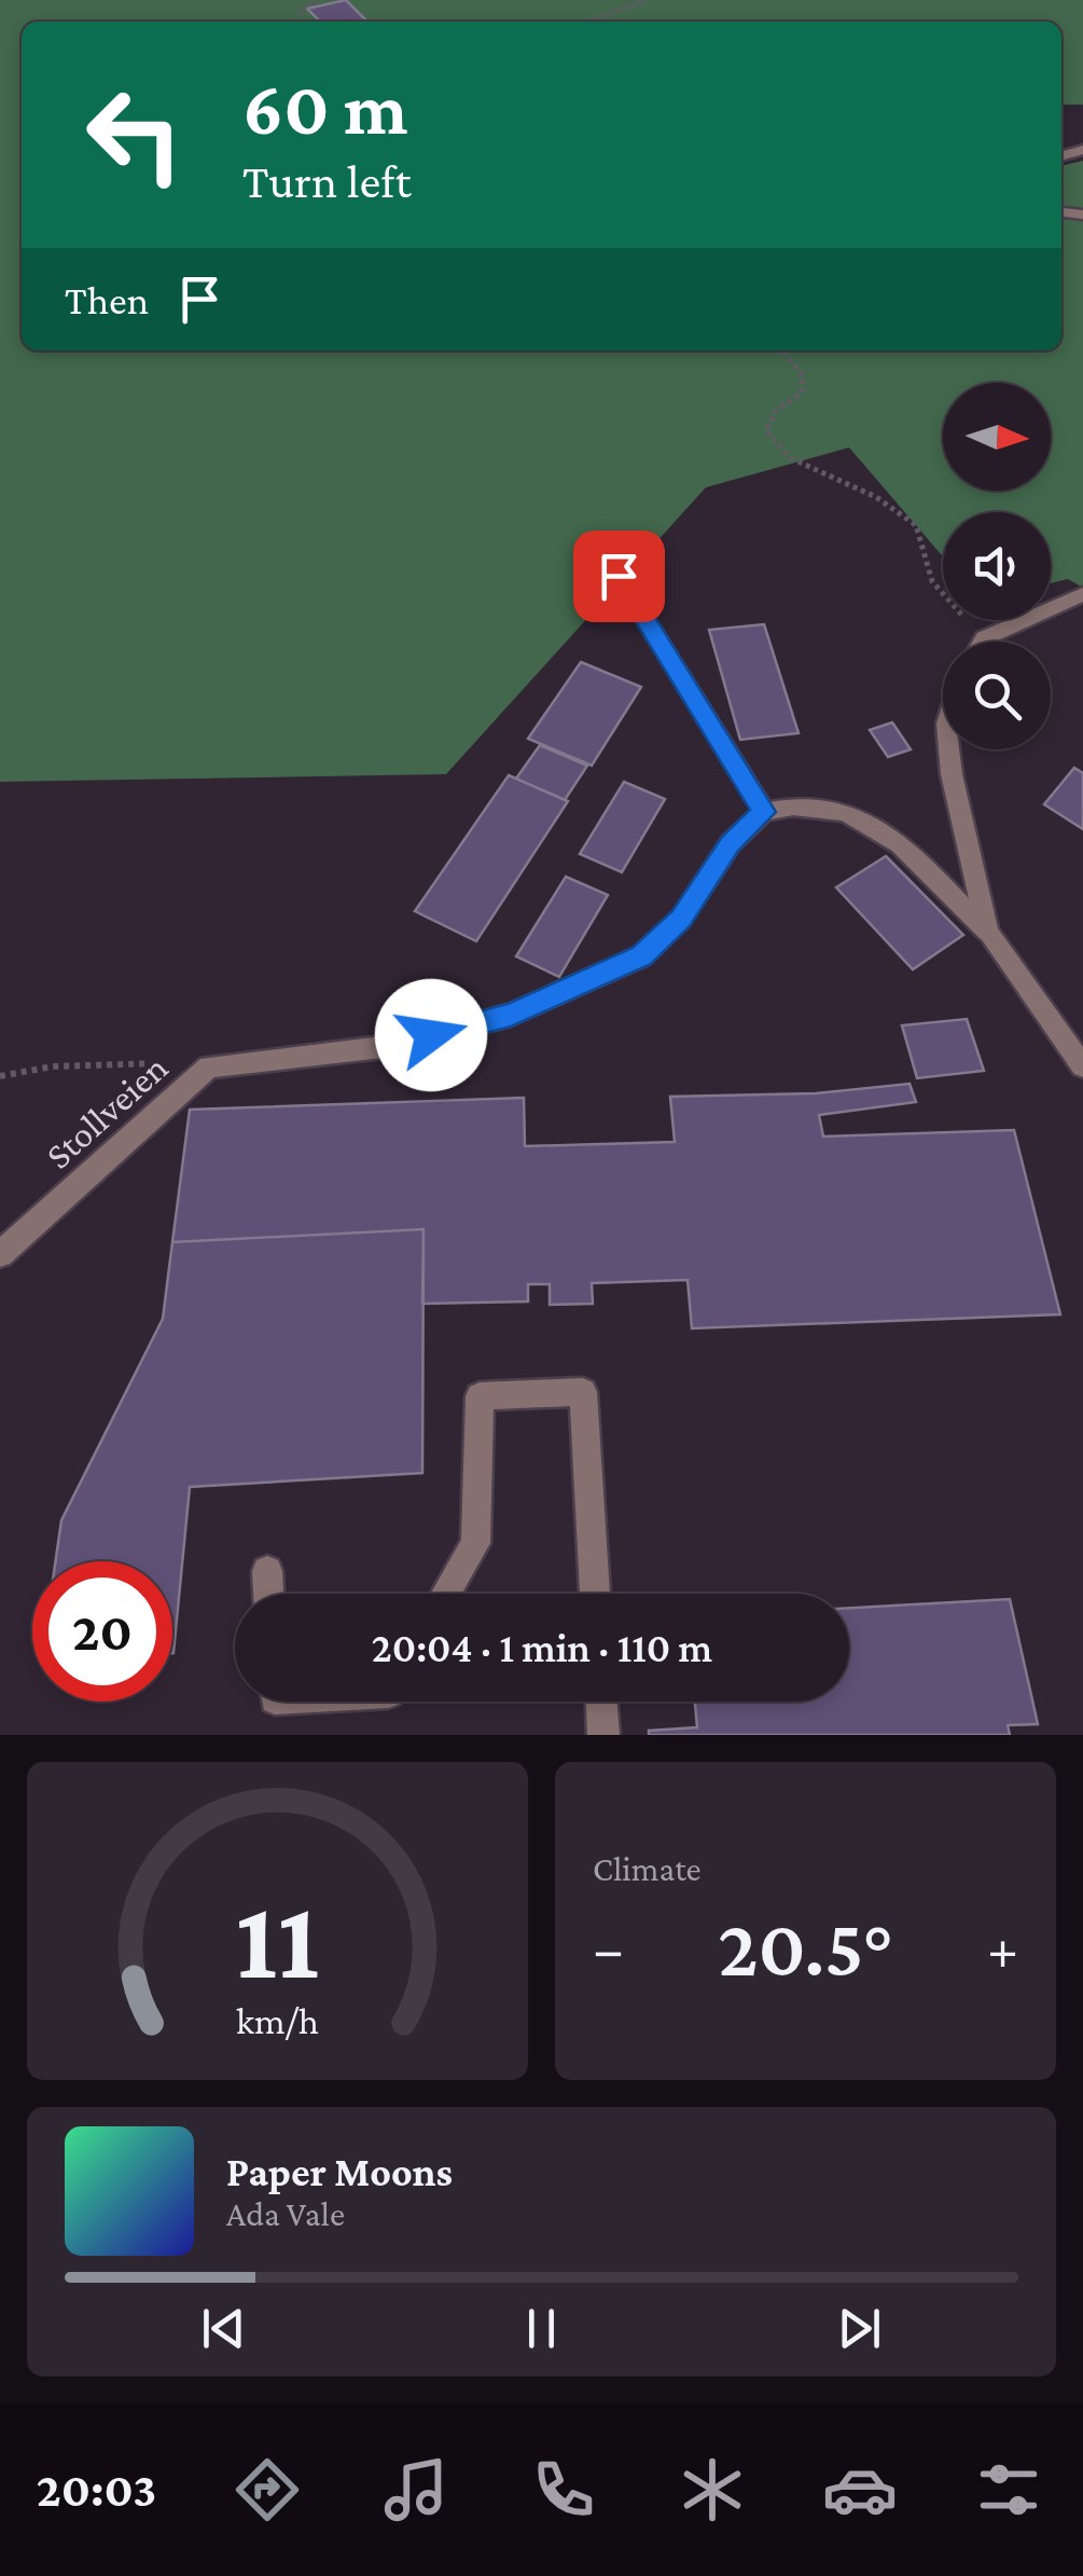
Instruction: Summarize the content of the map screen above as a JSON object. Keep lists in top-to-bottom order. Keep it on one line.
{"streets":{"street":["Stollveien"]},"north":"right","page":{"turn":["60 m","Turn left"],"then":"Then","limit":"20","trip":"20:04 · 1 min · 110 m","tile":"Climate","heat":["−","20.5°","+"],"song":["Paper Moons","Ada Vale"],"tabs":"20:03","gauge":["11","km/h"]}}
